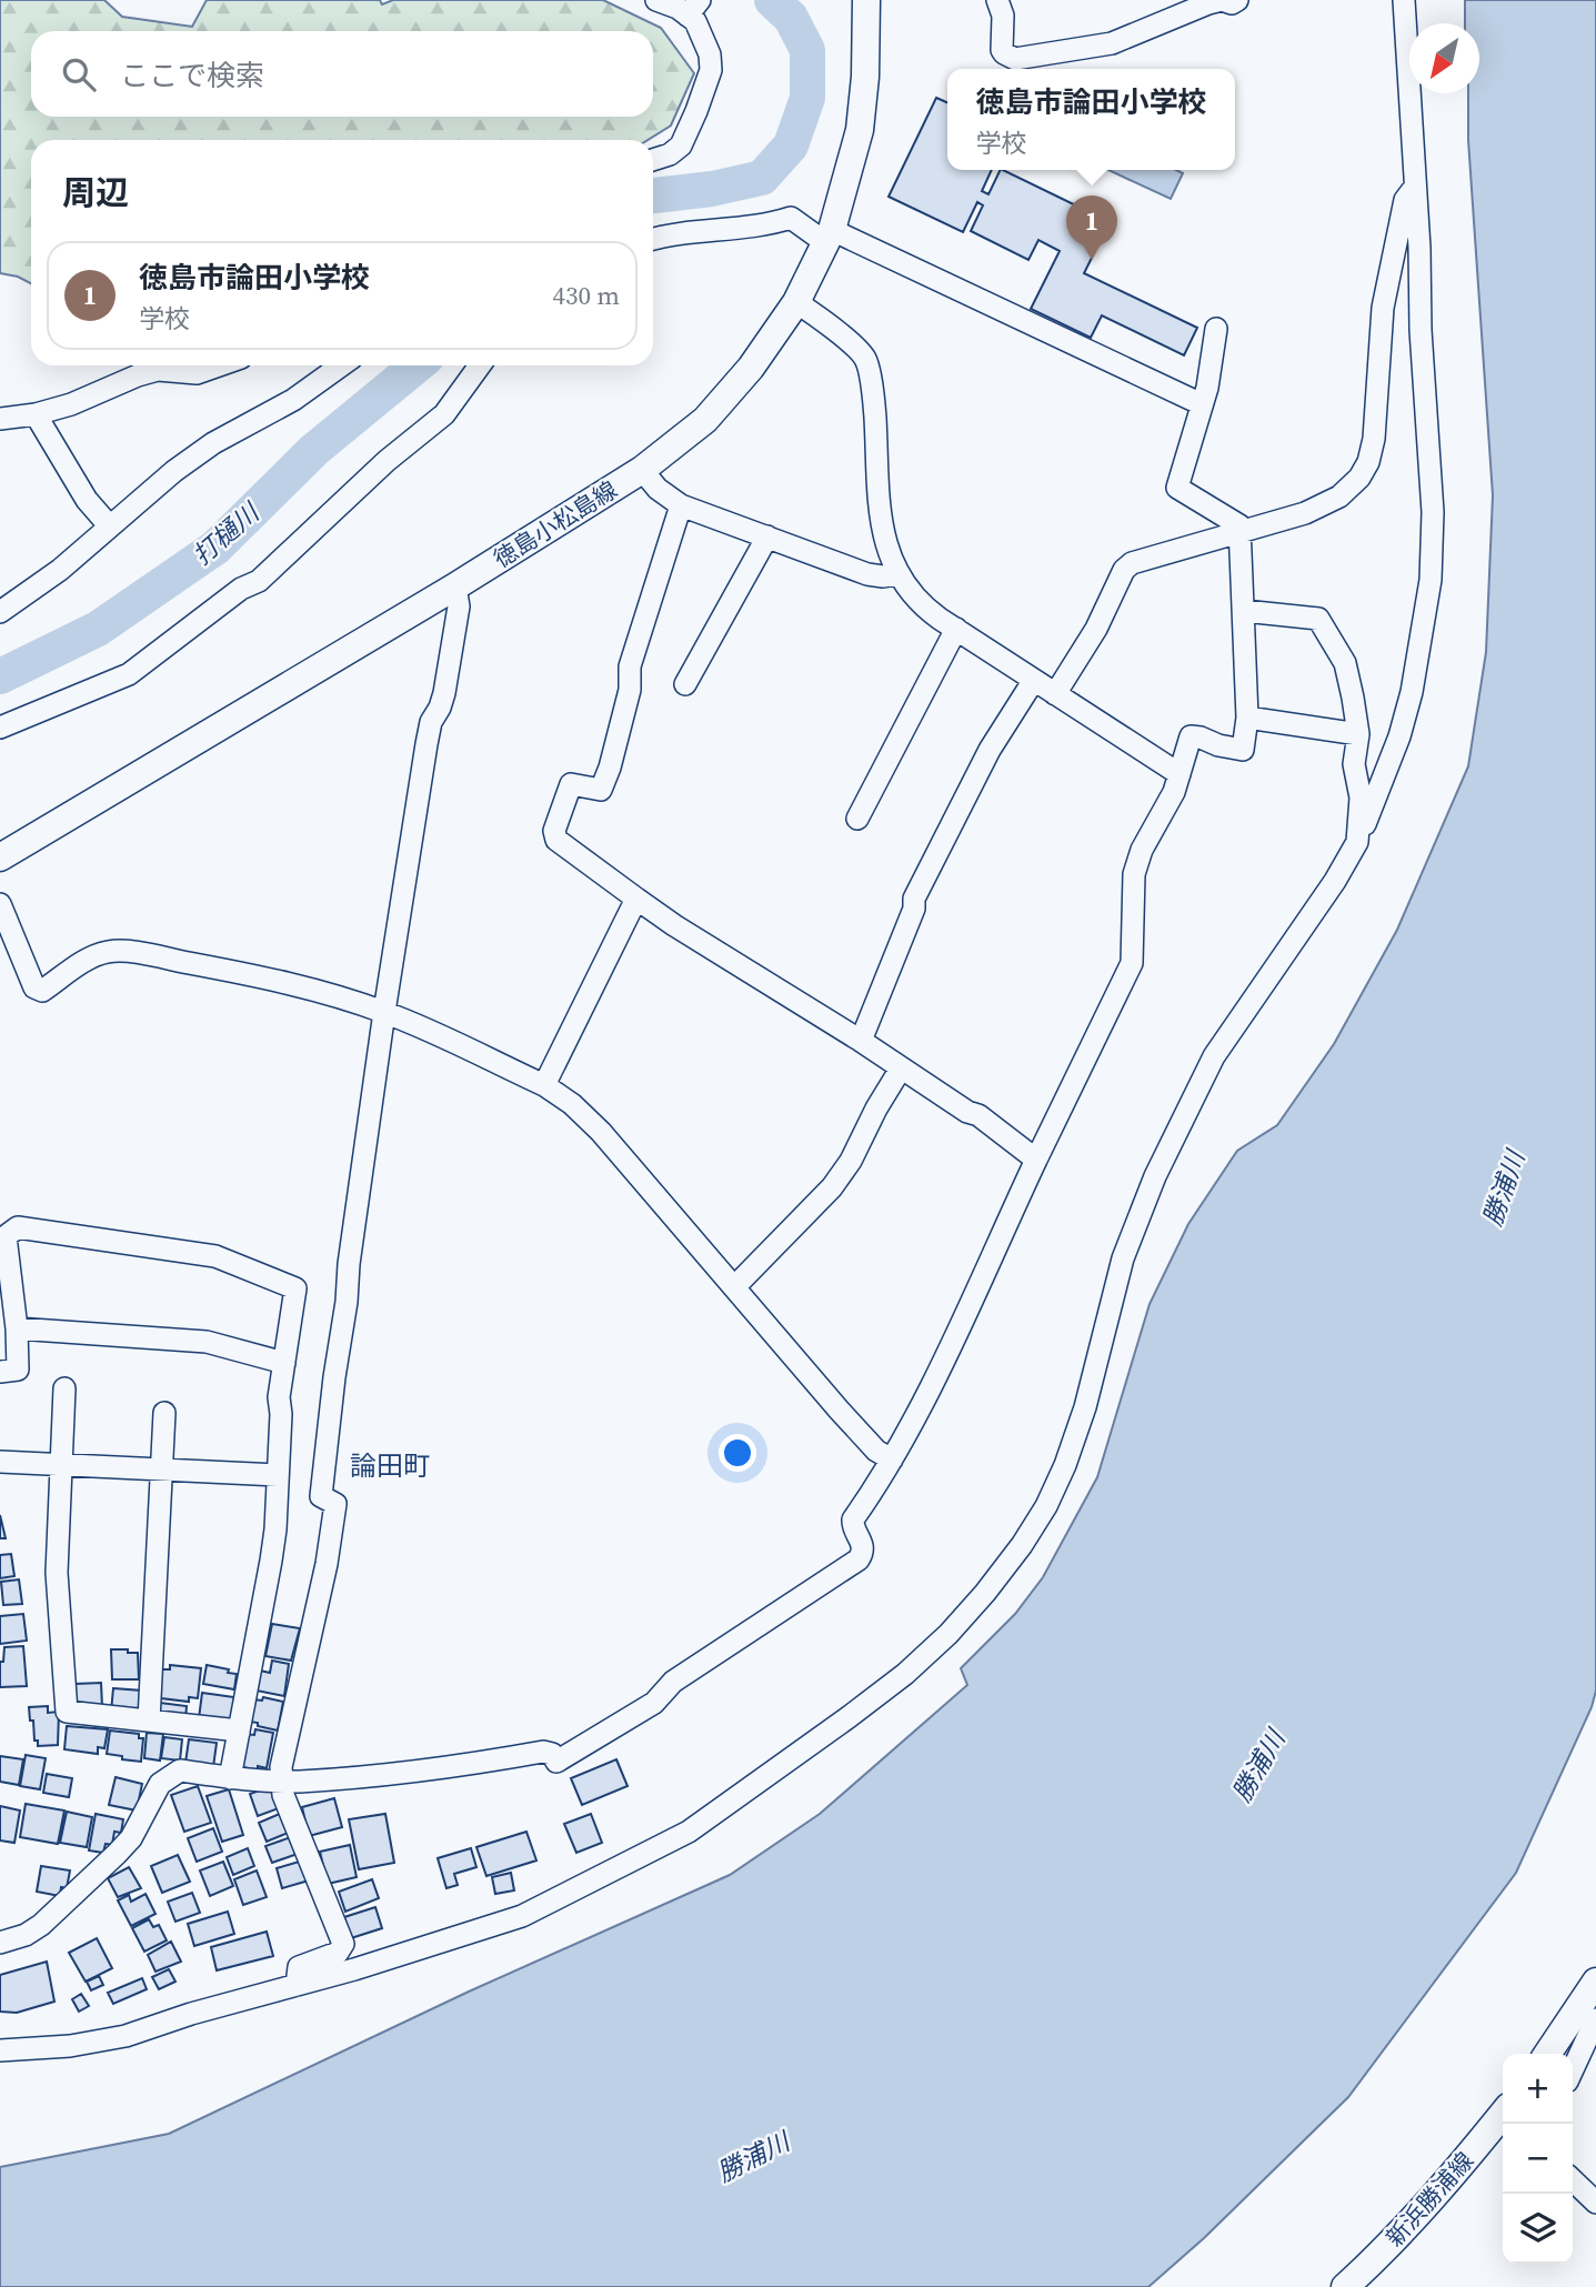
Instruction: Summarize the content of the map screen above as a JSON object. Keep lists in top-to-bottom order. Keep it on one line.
{"streets":{"main road":["徳島小松島線","新浜勝浦線"]},"districts":["論田町"],"water":["打樋川","勝浦川"],"north":"bottom left","page":{"search":"ここで検索","popup":["徳島市論田小学校","学校"],"heading":"周辺","pins":"1","list":[{"mark":"1","name":"徳島市論田小学校","note":"学校","value":"430 m"}],"map_buttons":["+","−"]}}
